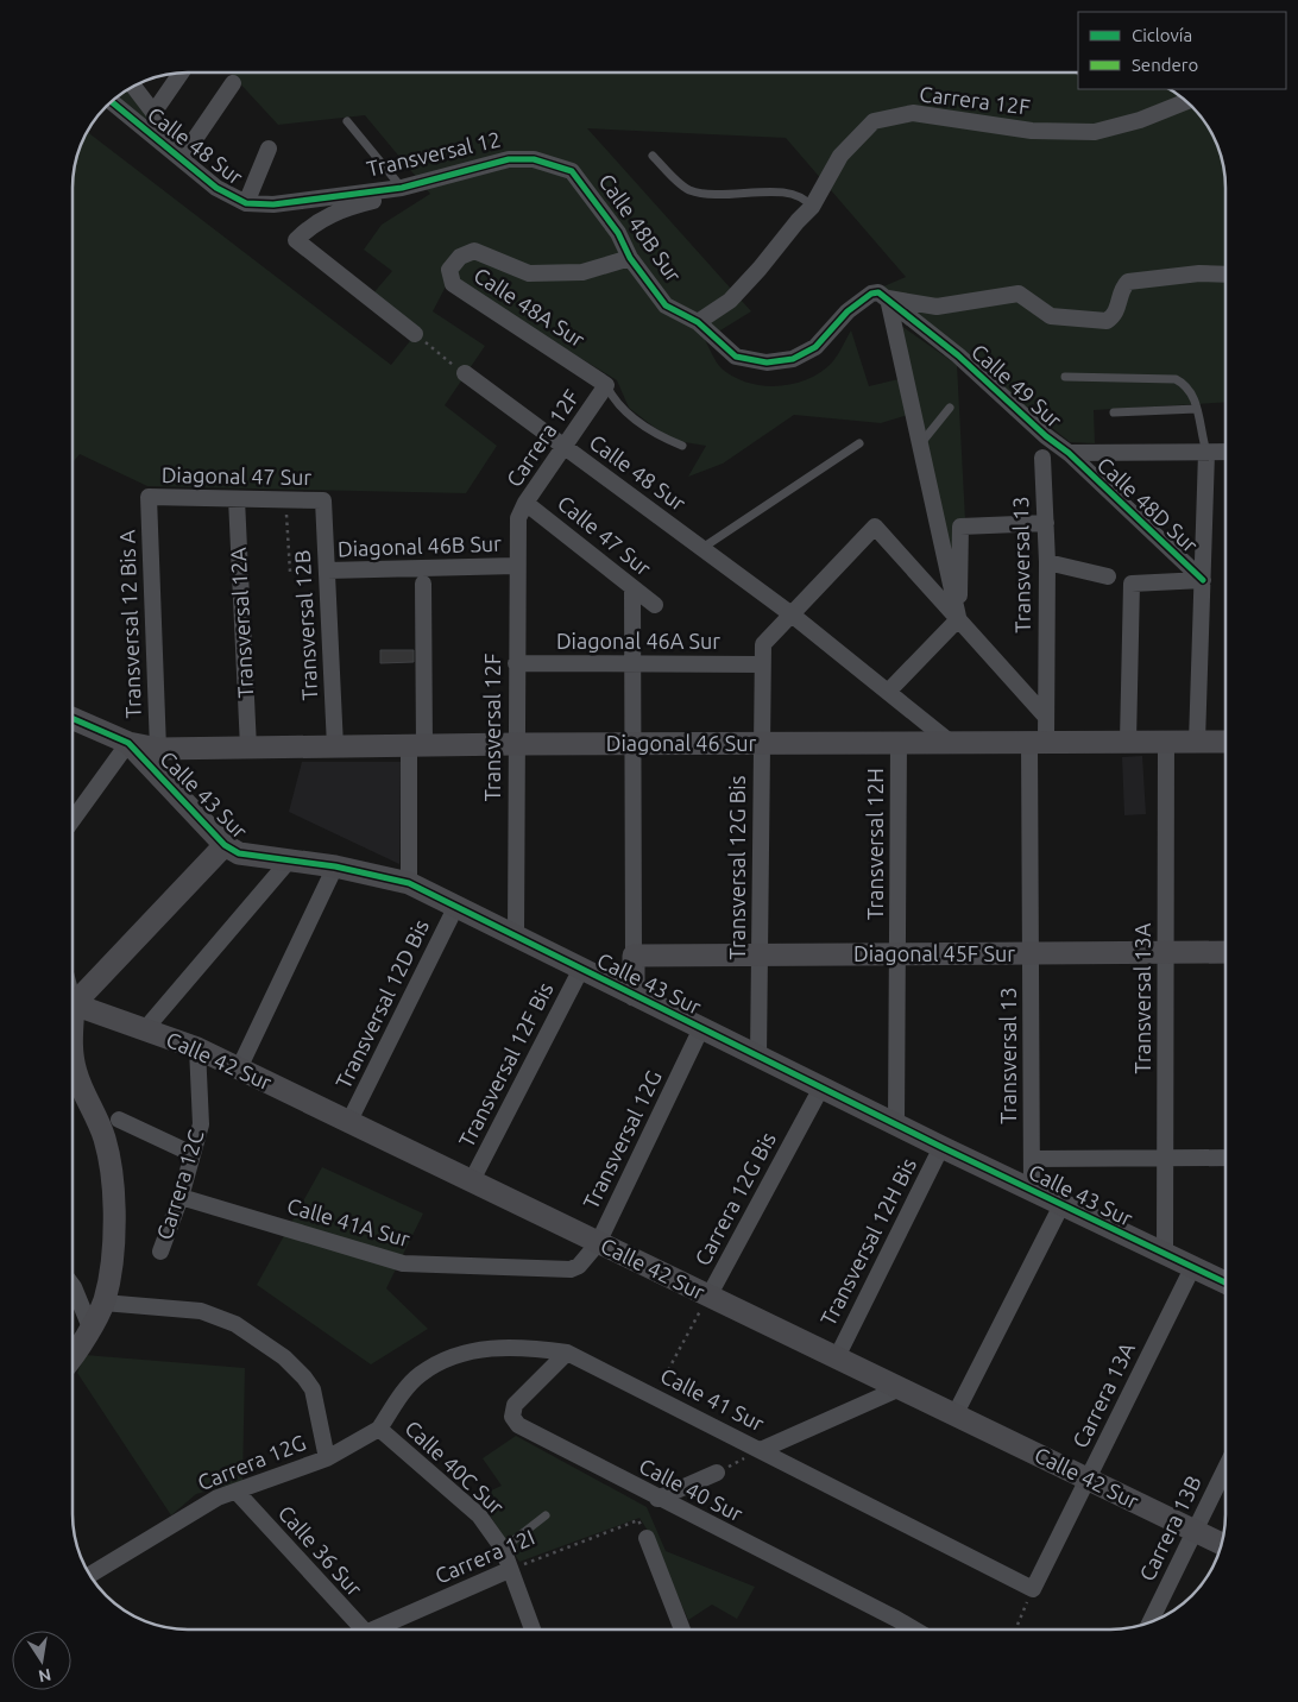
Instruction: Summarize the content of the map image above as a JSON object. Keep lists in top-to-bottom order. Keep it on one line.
{"streets":{"street":["Carrera 12F","Calle 48 Sur","Transversal 12","Calle 48B Sur","Calle 48A Sur","Calle 49 Sur","Diagonal 47 Sur","Calle 48D Sur","Calle 47 Sur","Diagonal 46B Sur","Transversal 13","Transversal 12A","Transversal 12 Bis A","Transversal 12B","Diagonal 46A Sur","Transversal 12F","Diagonal 46 Sur","Calle 43 Sur","Transversal 12H","Transversal 12G Bis","Diagonal 45F Sur","Transversal 13A","Transversal 12D Bis","Calle 42 Sur","Transversal 12F Bis","Transversal 12G","Carrera 12C","Carrera 12G Bis","Calle 41A Sur","Transversal 12H Bis","Carrera 13A","Calle 41 Sur","Carrera 12G","Calle 40C Sur","Calle 40 Sur","Carrera 13B","Calle 36 Sur","Carrera 12I"]},"crossings":[["Carrera 12F","Calle 48 Sur"],["Carrera 12F","Calle 48B Sur"],["Carrera 12F","Calle 48A Sur"],["Carrera 12F","Calle 47 Sur"],["Carrera 12F","Transversal 12F"],["Calle 48 Sur","Transversal 12"],["Calle 48 Sur","Diagonal 46 Sur"],["Calle 48 Sur","Transversal 12G Bis"],["Transversal 12","Calle 48B Sur"],["Calle 48B Sur","Calle 48A Sur"],["Calle 48B Sur","Calle 49 Sur"],["Calle 49 Sur","Calle 48D Sur"],["Diagonal 47 Sur","Diagonal 46B Sur"],["Diagonal 47 Sur","Transversal 12A"],["Diagonal 47 Sur","Transversal 12 Bis A"],["Diagonal 47 Sur","Transversal 12B"],["Diagonal 46B Sur","Transversal 12B"],["Diagonal 46B Sur","Transversal 12F"],["Transversal 13","Diagonal 46 Sur"],["Transversal 13","Calle 43 Sur"],["Transversal 13","Diagonal 45F Sur"],["Transversal 12A","Diagonal 46 Sur"],["Transversal 12 Bis A","Diagonal 46 Sur"],["Transversal 12 Bis A","Calle 43 Sur"],["Transversal 12B","Diagonal 46 Sur"],["Diagonal 46A Sur","Transversal 12F"],["Diagonal 46A Sur","Transversal 12G Bis"],["Transversal 12F","Diagonal 46 Sur"],["Transversal 12F","Calle 43 Sur"],["Diagonal 46 Sur","Calle 43 Sur"],["Diagonal 46 Sur","Transversal 12H"],["Diagonal 46 Sur","Transversal 12G Bis"],["Diagonal 46 Sur","Transversal 13A"],["Calle 43 Sur","Transversal 12H"],["Calle 43 Sur","Transversal 12G Bis"],["Calle 43 Sur","Transversal 13A"],["Calle 43 Sur","Transversal 12D Bis"],["Calle 43 Sur","Transversal 12F Bis"],["Calle 43 Sur","Transversal 12G"],["Calle 43 Sur","Carrera 12G Bis"],["Calle 43 Sur","Transversal 12H Bis"],["Calle 43 Sur","Carrera 13A"],["Transversal 12H","Diagonal 45F Sur"],["Transversal 12G Bis","Diagonal 45F Sur"],["Diagonal 45F Sur","Transversal 13A"],["Transversal 12D Bis","Calle 42 Sur"],["Calle 42 Sur","Transversal 12F Bis"],["Calle 42 Sur","Transversal 12G"],["Calle 42 Sur","Carrera 12C"],["Calle 42 Sur","Carrera 12G Bis"],["Calle 42 Sur","Transversal 12H Bis"],["Calle 42 Sur","Carrera 13A"],["Calle 42 Sur","Carrera 13B"],["Transversal 12G","Calle 41A Sur"],["Carrera 12C","Calle 41A Sur"],["Carrera 12G Bis","Calle 41 Sur"],["Carrera 13A","Calle 41 Sur"],["Calle 41 Sur","Carrera 12G"],["Calle 41 Sur","Calle 40C Sur"],["Calle 41 Sur","Calle 40 Sur"],["Carrera 12G","Calle 40C Sur"],["Carrera 12G","Calle 36 Sur"],["Calle 40C Sur","Carrera 12I"]],"legend":["Ciclovía","Sendero"],"north":"bottom"}
